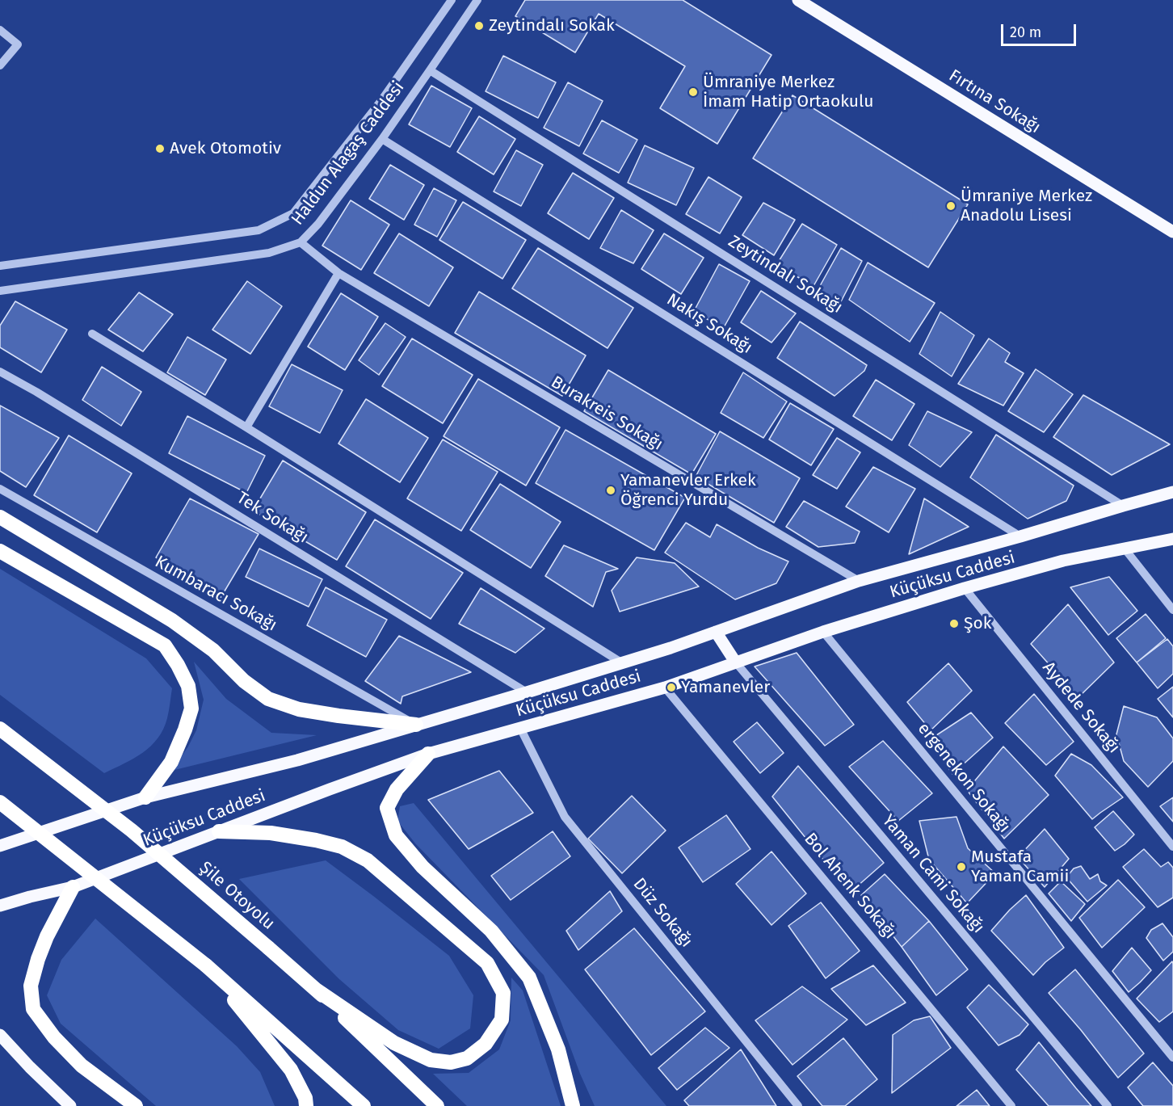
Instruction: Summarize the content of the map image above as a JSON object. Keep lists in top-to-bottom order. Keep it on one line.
{"streets":{"highway":["Şile Otoyolu"],"main road":["Fırtına Sokağı","Küçüksu Caddesi"],"street":["Haldun Alagaş Caddesi","Zeytindalı Sokağı","Nakış Sokağı","Burakreis Sokağı","Tek Sokağı","Kumbaracı Sokağı","Aydede Sokağı","ergenekon Sokağı","Yaman Cami Sokağı","Bol Ahenk Sokağı","Düz Sokağı"]},"crossings":[["Haldun Alagaş Caddesi","Zeytindalı Sokağı"],["Haldun Alagaş Caddesi","Nakış Sokağı"],["Haldun Alagaş Caddesi","Burakreis Sokağı"],["Zeytindalı Sokağı","Küçüksu Caddesi"],["Nakış Sokağı","Küçüksu Caddesi"],["Burakreis Sokağı","Küçüksu Caddesi"],["Tek Sokağı","Küçüksu Caddesi"],["Küçüksu Caddesi","Kumbaracı Sokağı"],["Küçüksu Caddesi","Aydede Sokağı"],["Küçüksu Caddesi","ergenekon Sokağı"],["Küçüksu Caddesi","Yaman Cami Sokağı"],["Küçüksu Caddesi","Bol Ahenk Sokağı"],["Küçüksu Caddesi","Düz Sokağı"]],"places":["Zeytindalı Sokak","Ümraniye Merkez İmam Hatip Ortaokulu","Avek Otomotiv","Ümraniye Merkez Anadolu Lisesi","Yamanevler Erkek Öğrenci Yurdu","Şok","Yamanevler","Mustafa Yaman Camii"],"scale_bar":"20 m"}
